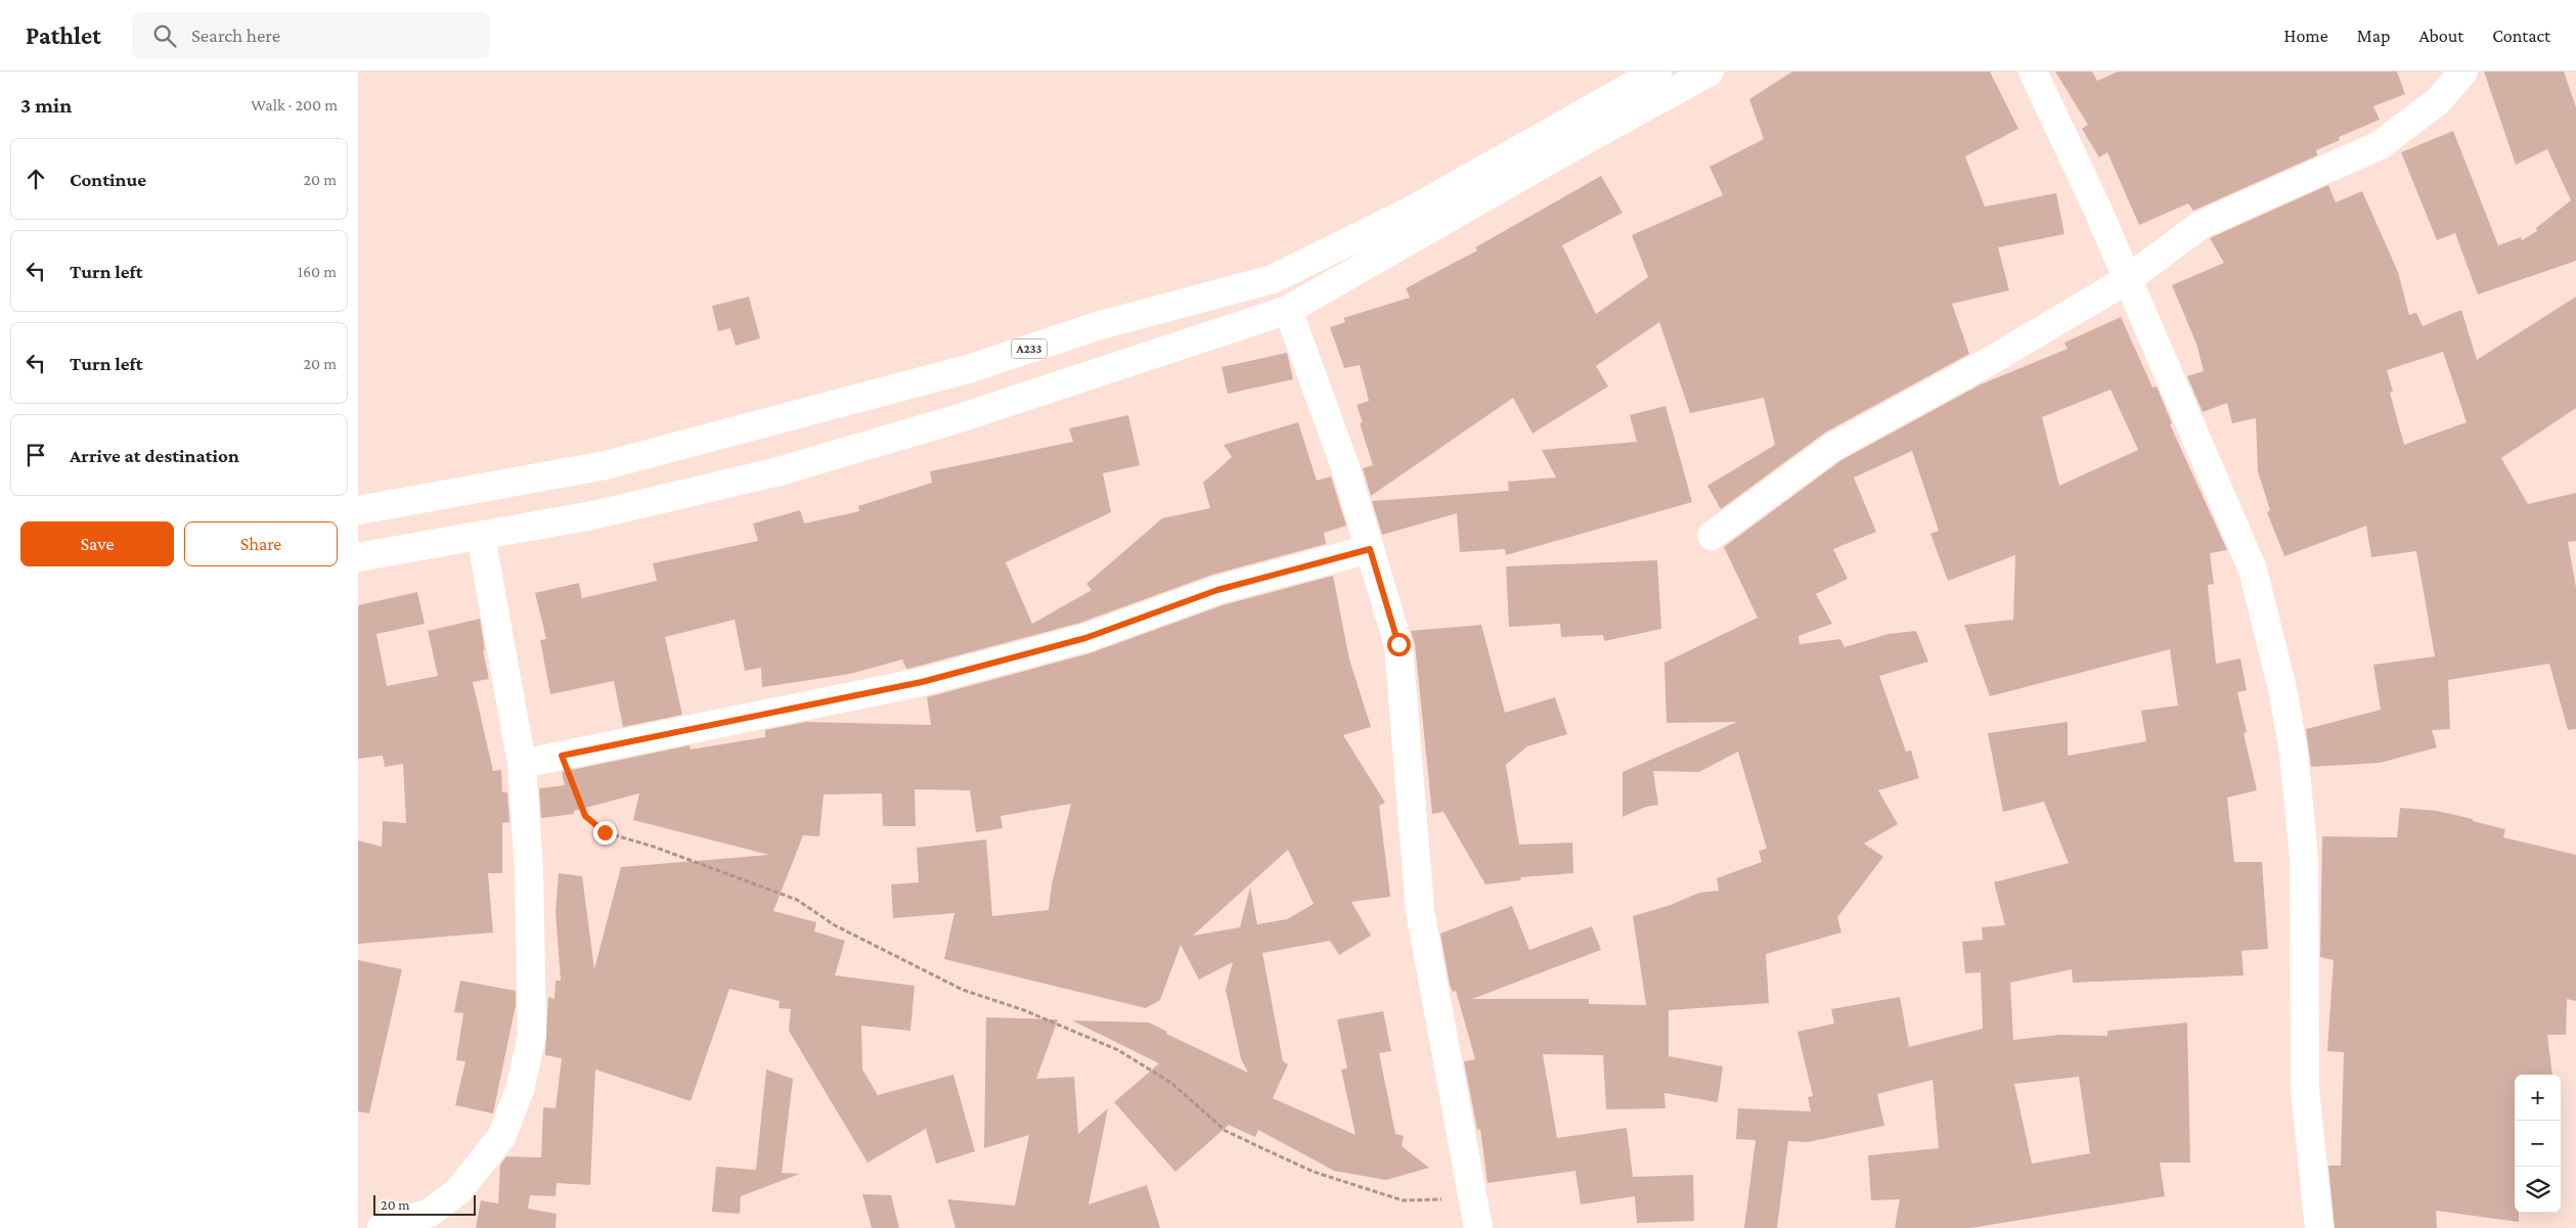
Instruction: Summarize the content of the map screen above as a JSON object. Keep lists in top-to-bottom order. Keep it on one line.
{"streets":{"main road":["A233"]},"scale_bar":"20 m","page":{"header":"Pathlet","search":"Search here","nav":["Home","Map","About","Contact"],"heading":["3 min","Walk · 200 m"],"list":[["Continue","20 m"],["Turn left","160 m"],["Turn left","20 m"],"Arrive at destination"],"buttons":["Save","Share"],"map_buttons":["+","−"],"scale":"20 m"}}
